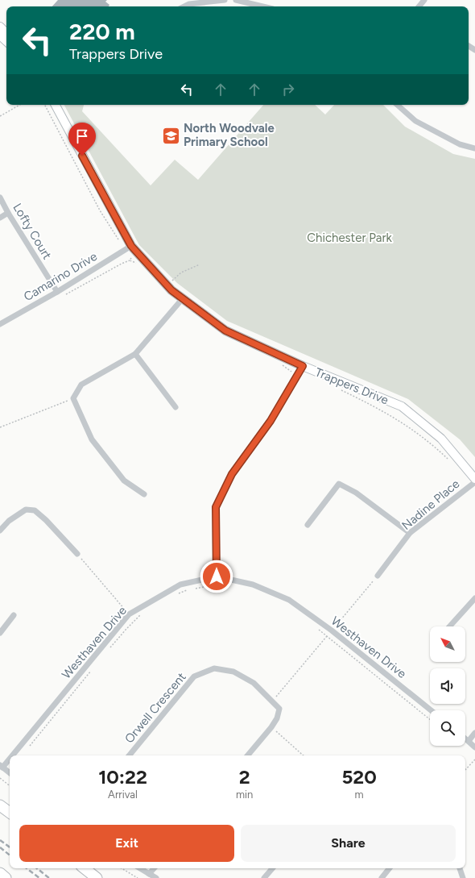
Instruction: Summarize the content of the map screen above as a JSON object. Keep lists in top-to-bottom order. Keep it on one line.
{"streets":{"main road":["Trappers Drive"],"street":["Lofty Court","Camarino Drive","Nadine Place","Westhaven Drive","Orwell Crescent"]},"crossings":[["Lofty Court","Camarino Drive"],["Camarino Drive","Trappers Drive"]],"parks":["Chichester Park"],"places":{"school or university":["North Woodvale Primary School"]},"north":"top left","page":{"turn":["220 m","Trappers Drive"],"eta":["10:22","Arrival","2","min","520","m"],"buttons":["Exit","Share"]}}
